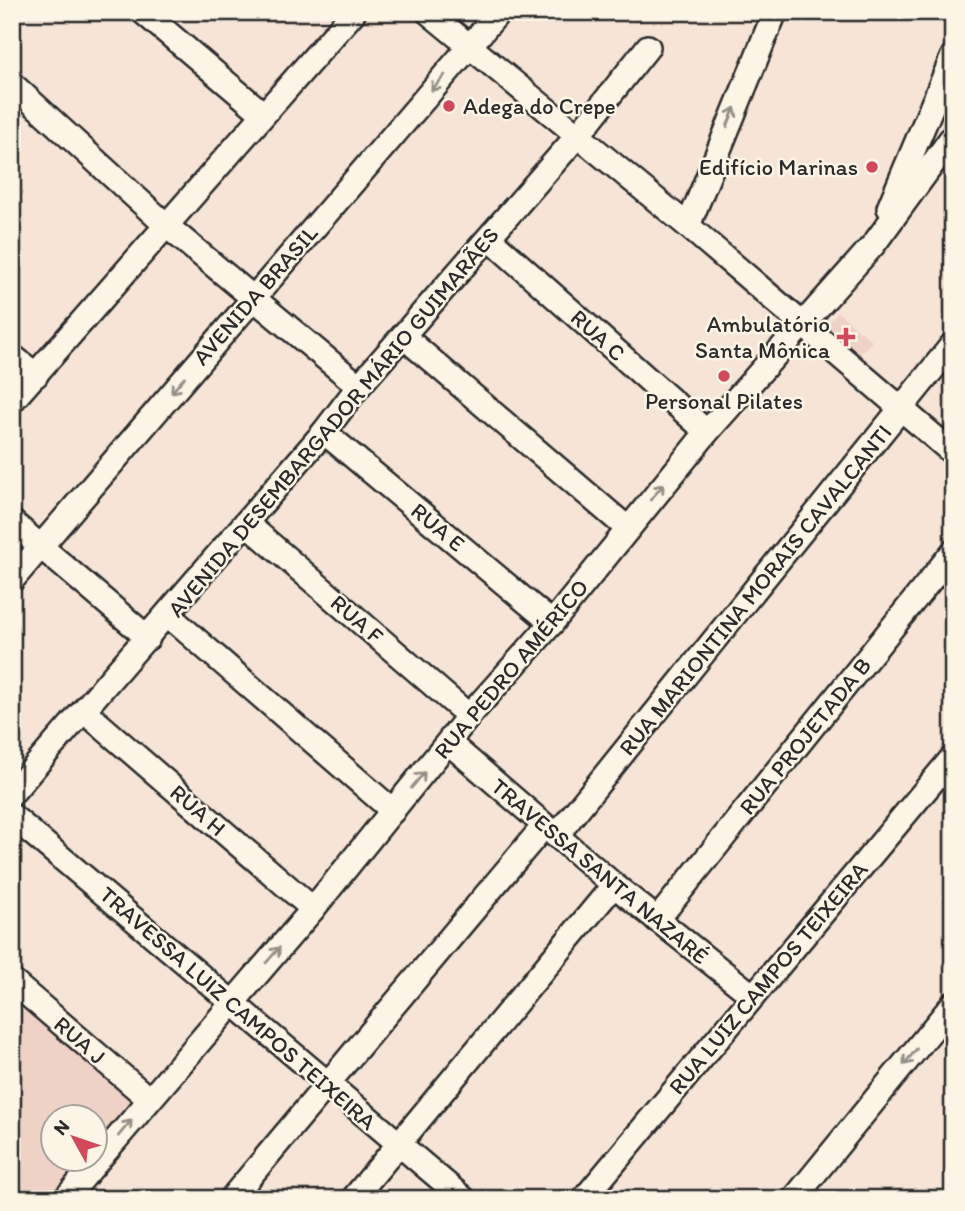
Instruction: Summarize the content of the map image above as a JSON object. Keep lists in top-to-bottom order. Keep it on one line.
{"streets":{"street":["AVENIDA BRASIL","RUA C","AVENIDA DESEMBARGADOR MÁRIO GUIMARÃES","RUA E","RUA MARIONTINA MORAIS CAVALCANTI","RUA F","RUA PEDRO AMÉRICO","RUA PROJETADA B","RUA H","TRAVESSA SANTA NAZARÉ","RUA LUIZ CAMPOS TEIXEIRA","TRAVESSA LUIZ CAMPOS TEIXEIRA","RUA J"]},"crossings":[["RUA C","AVENIDA DESEMBARGADOR MÁRIO GUIMARÃES"],["RUA C","RUA PEDRO AMÉRICO"],["AVENIDA DESEMBARGADOR MÁRIO GUIMARÃES","RUA E"],["AVENIDA DESEMBARGADOR MÁRIO GUIMARÃES","RUA F"],["AVENIDA DESEMBARGADOR MÁRIO GUIMARÃES","RUA H"],["RUA E","RUA PEDRO AMÉRICO"],["RUA MARIONTINA MORAIS CAVALCANTI","TRAVESSA SANTA NAZARÉ"],["RUA MARIONTINA MORAIS CAVALCANTI","TRAVESSA LUIZ CAMPOS TEIXEIRA"],["RUA F","RUA PEDRO AMÉRICO"],["RUA PEDRO AMÉRICO","RUA H"],["RUA PEDRO AMÉRICO","TRAVESSA SANTA NAZARÉ"],["RUA PEDRO AMÉRICO","TRAVESSA LUIZ CAMPOS TEIXEIRA"],["RUA PEDRO AMÉRICO","RUA J"],["RUA PROJETADA B","TRAVESSA SANTA NAZARÉ"],["TRAVESSA SANTA NAZARÉ","RUA LUIZ CAMPOS TEIXEIRA"]],"places":{"other":["Adega do Crepe","Edifício Marinas","Personal Pilates"],"health":["Ambulatório Santa Mônica"]},"north":"top left"}
